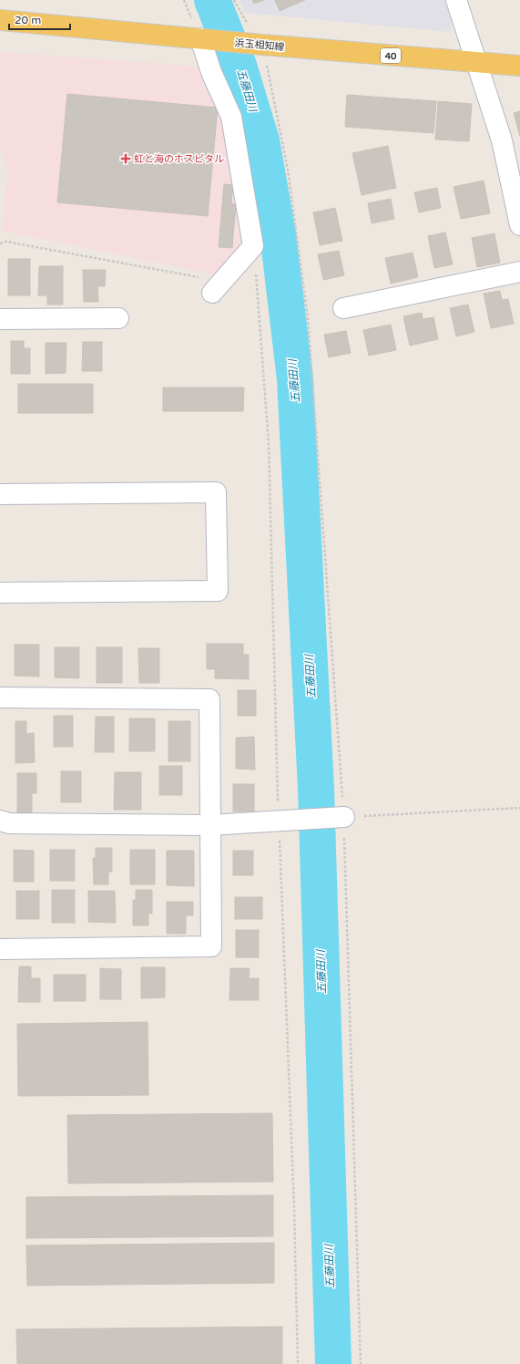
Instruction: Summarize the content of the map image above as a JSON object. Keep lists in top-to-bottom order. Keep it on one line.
{"streets":{"main road":["浜玉相知線","40"]},"water":["五藤田川"],"places":{"health":["虹と海のホスピタル"]},"scale_bar":"20 m"}
